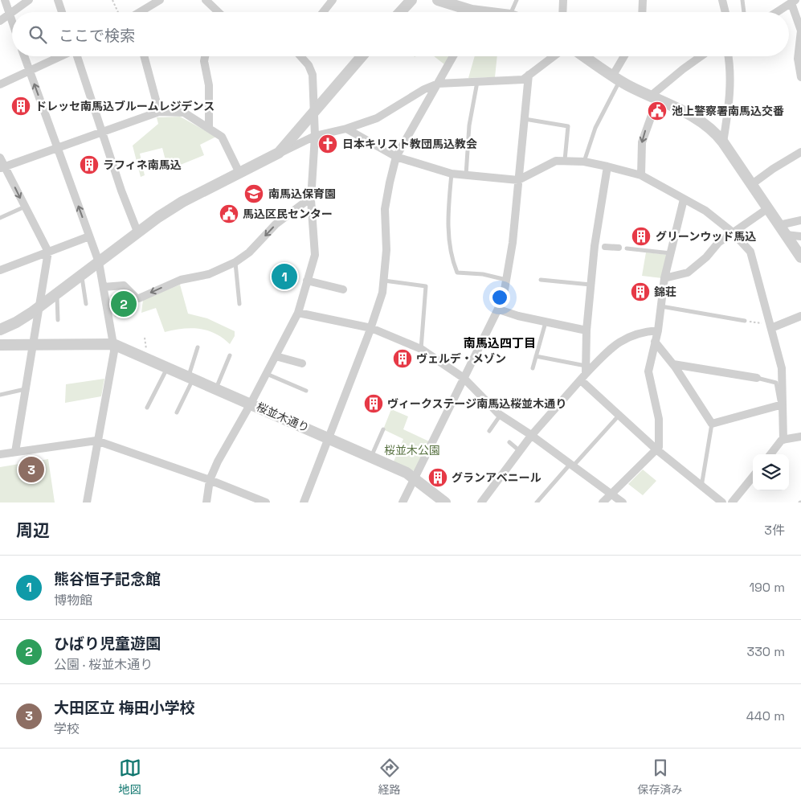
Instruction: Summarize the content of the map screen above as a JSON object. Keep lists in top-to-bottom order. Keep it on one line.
{"streets":{"street":["桜並木通り"]},"districts":["南馬込四丁目"],"parks":["桜並木公園"],"places":{"building":["ドレッセ南馬込ブルームレジデンス","ラフィネ南馬込","グリーンウッド馬込","錦荘","ヴェルデ・メゾン","ヴィークステージ南馬込桜並木通り","グランアベニール"],"public building":["池上警察署南馬込交番","馬込区民センター"],"church":["日本キリスト教団馬込教会"],"school or university":["南馬込保育園"]},"page":{"search":"ここで検索","pins":["1","2","3"],"heading":["周辺","3件"],"list":[{"mark":"1","name":"熊谷恒子記念館","note":"博物館","value":"190 m"},{"mark":"2","name":"ひばり児童遊園","note":"公園 · 桜並木通り","value":"330 m"},{"mark":"3","name":"大田区立 梅田小学校","note":"学校","value":"440 m"}],"nav":["地図","経路","保存済み"]}}
